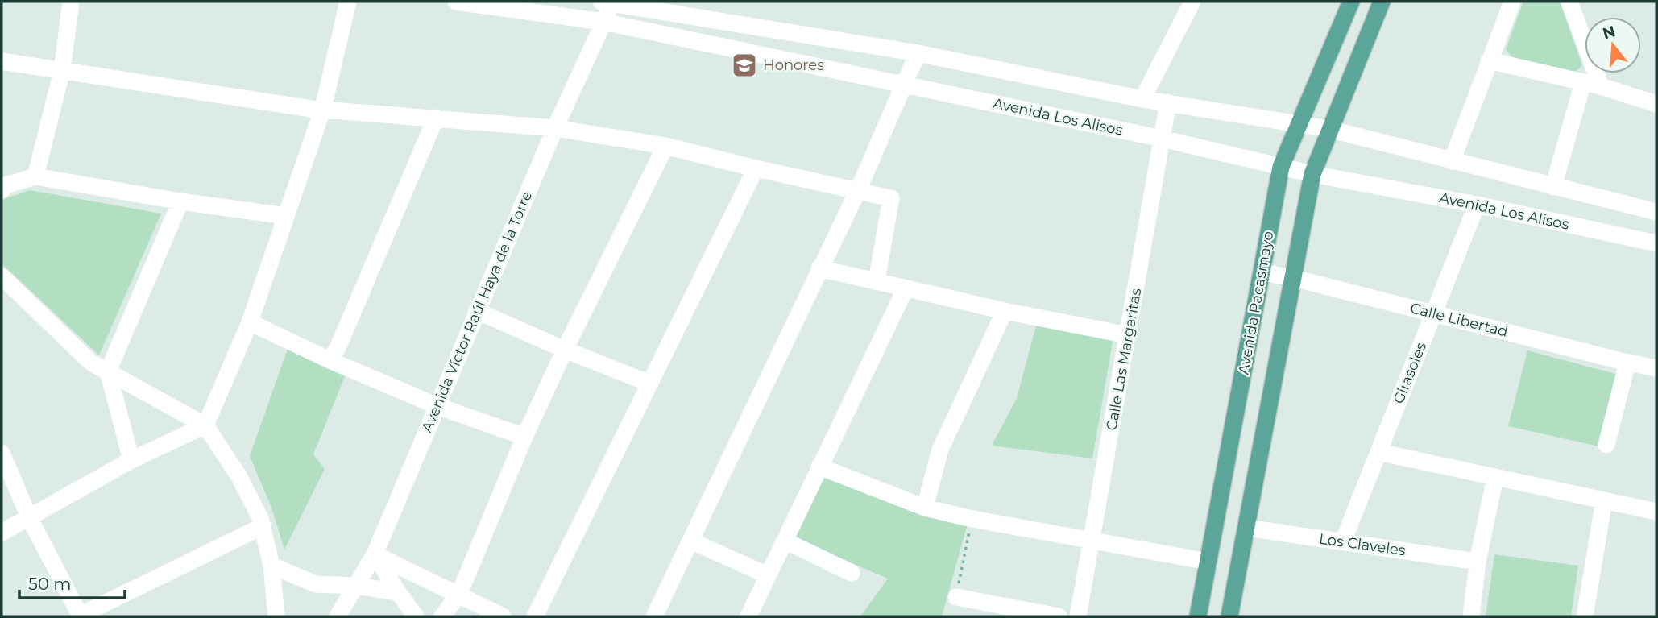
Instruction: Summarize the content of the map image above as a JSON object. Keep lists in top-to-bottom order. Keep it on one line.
{"streets":{"main road":["Avenida Pacasmayo"],"street":["Avenida Los Alisos","Avenida Víctor Raúl Haya de la Torre","Calle Libertad","Calle Las Margaritas","Girasoles","Los Claveles"]},"crossings":[["Avenida Los Alisos","Avenida Pacasmayo"],["Avenida Los Alisos","Avenida Víctor Raúl Haya de la Torre"],["Avenida Los Alisos","Calle Las Margaritas"],["Avenida Los Alisos","Girasoles"],["Avenida Pacasmayo","Calle Libertad"],["Calle Libertad","Girasoles"],["Girasoles","Los Claveles"]],"places":{"school or university":["Honores"]},"scale_bar":"50 m","north":"top"}
